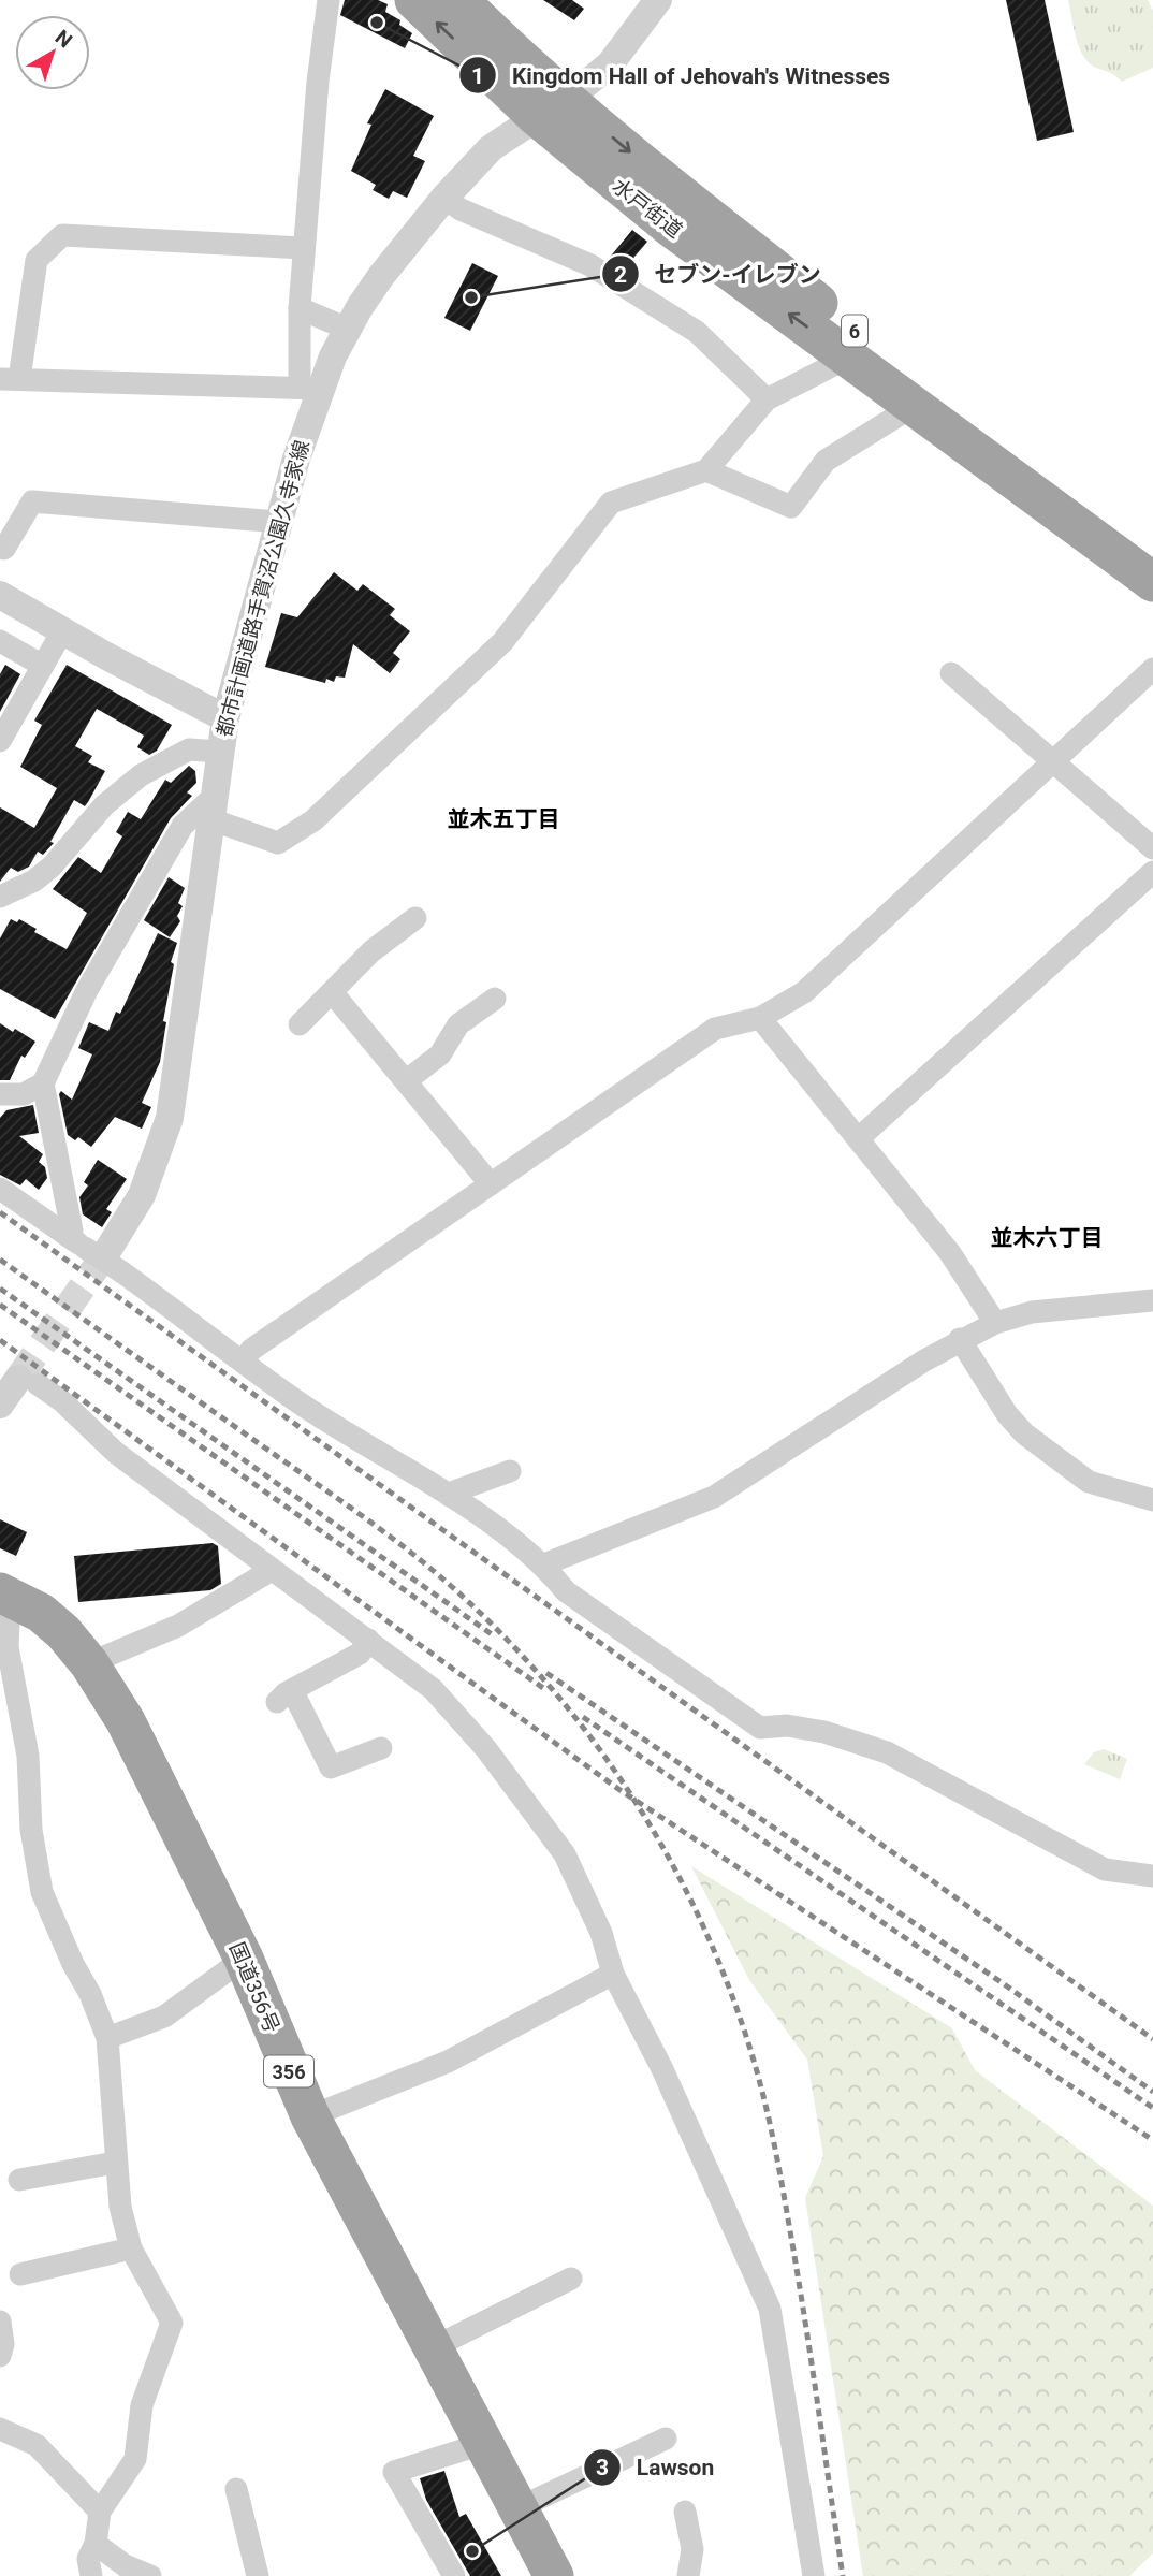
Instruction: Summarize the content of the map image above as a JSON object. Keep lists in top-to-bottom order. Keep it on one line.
{"streets":{"highway":["水戸街道","6","国道356号","356"],"street":["都市計画道路手賀沼公園久寺家線"]},"crossings":[["水戸街道","都市計画道路手賀沼公園久寺家線"]],"districts":["並木五丁目","並木六丁目"],"places":["Kingdom Hall of Jehovah's Witnesses","セブン-イレブン","Lawson"],"north":"top right"}
